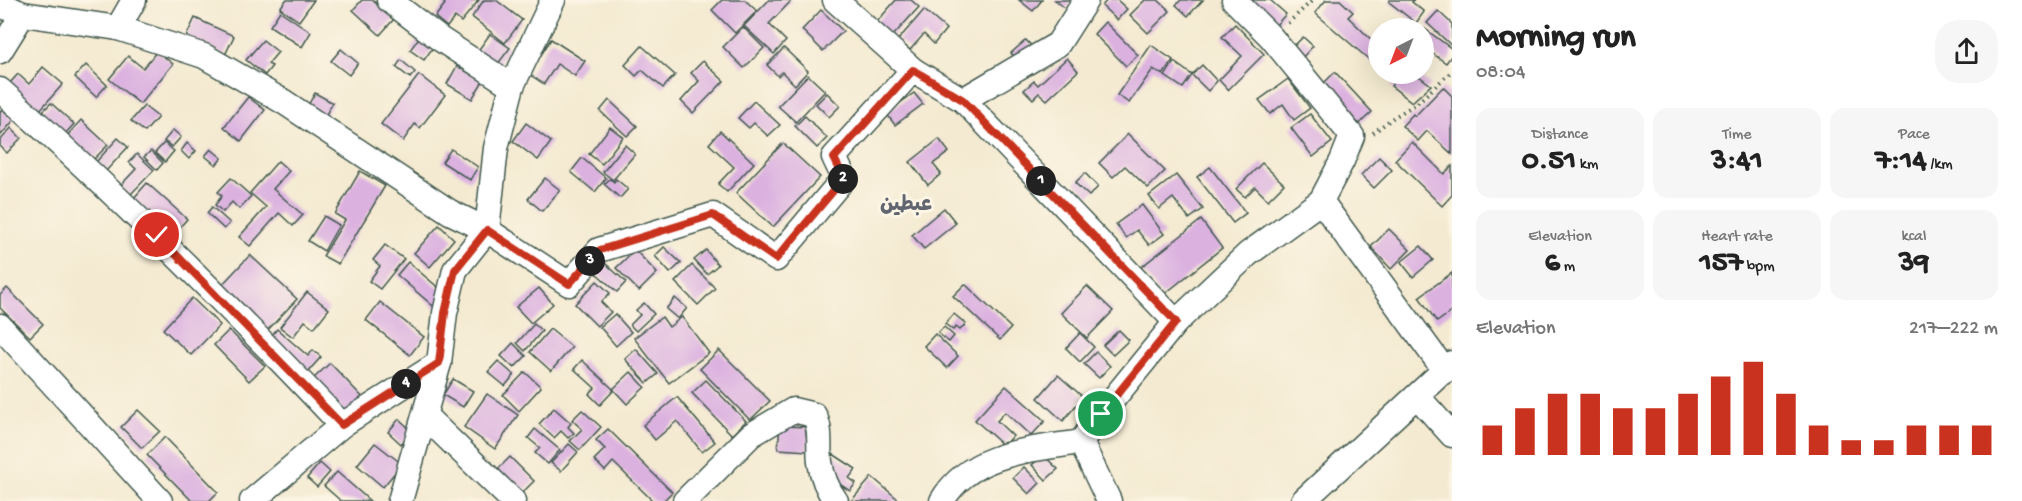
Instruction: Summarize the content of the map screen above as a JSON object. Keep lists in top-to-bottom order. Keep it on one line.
{"districts":["عبطين"],"north":"bottom left","page":{"heading":["Morning run","08:04"],"stats":[["Distance","0.51 km"],["Time","3:41"],["Pace","7:14 /km"],["Elevation","6 m"],["Heart rate","157 bpm"],["kcal","39"]],"pins":["2","1","3","4"],"chart":["Elevation","217–222 m"]}}
